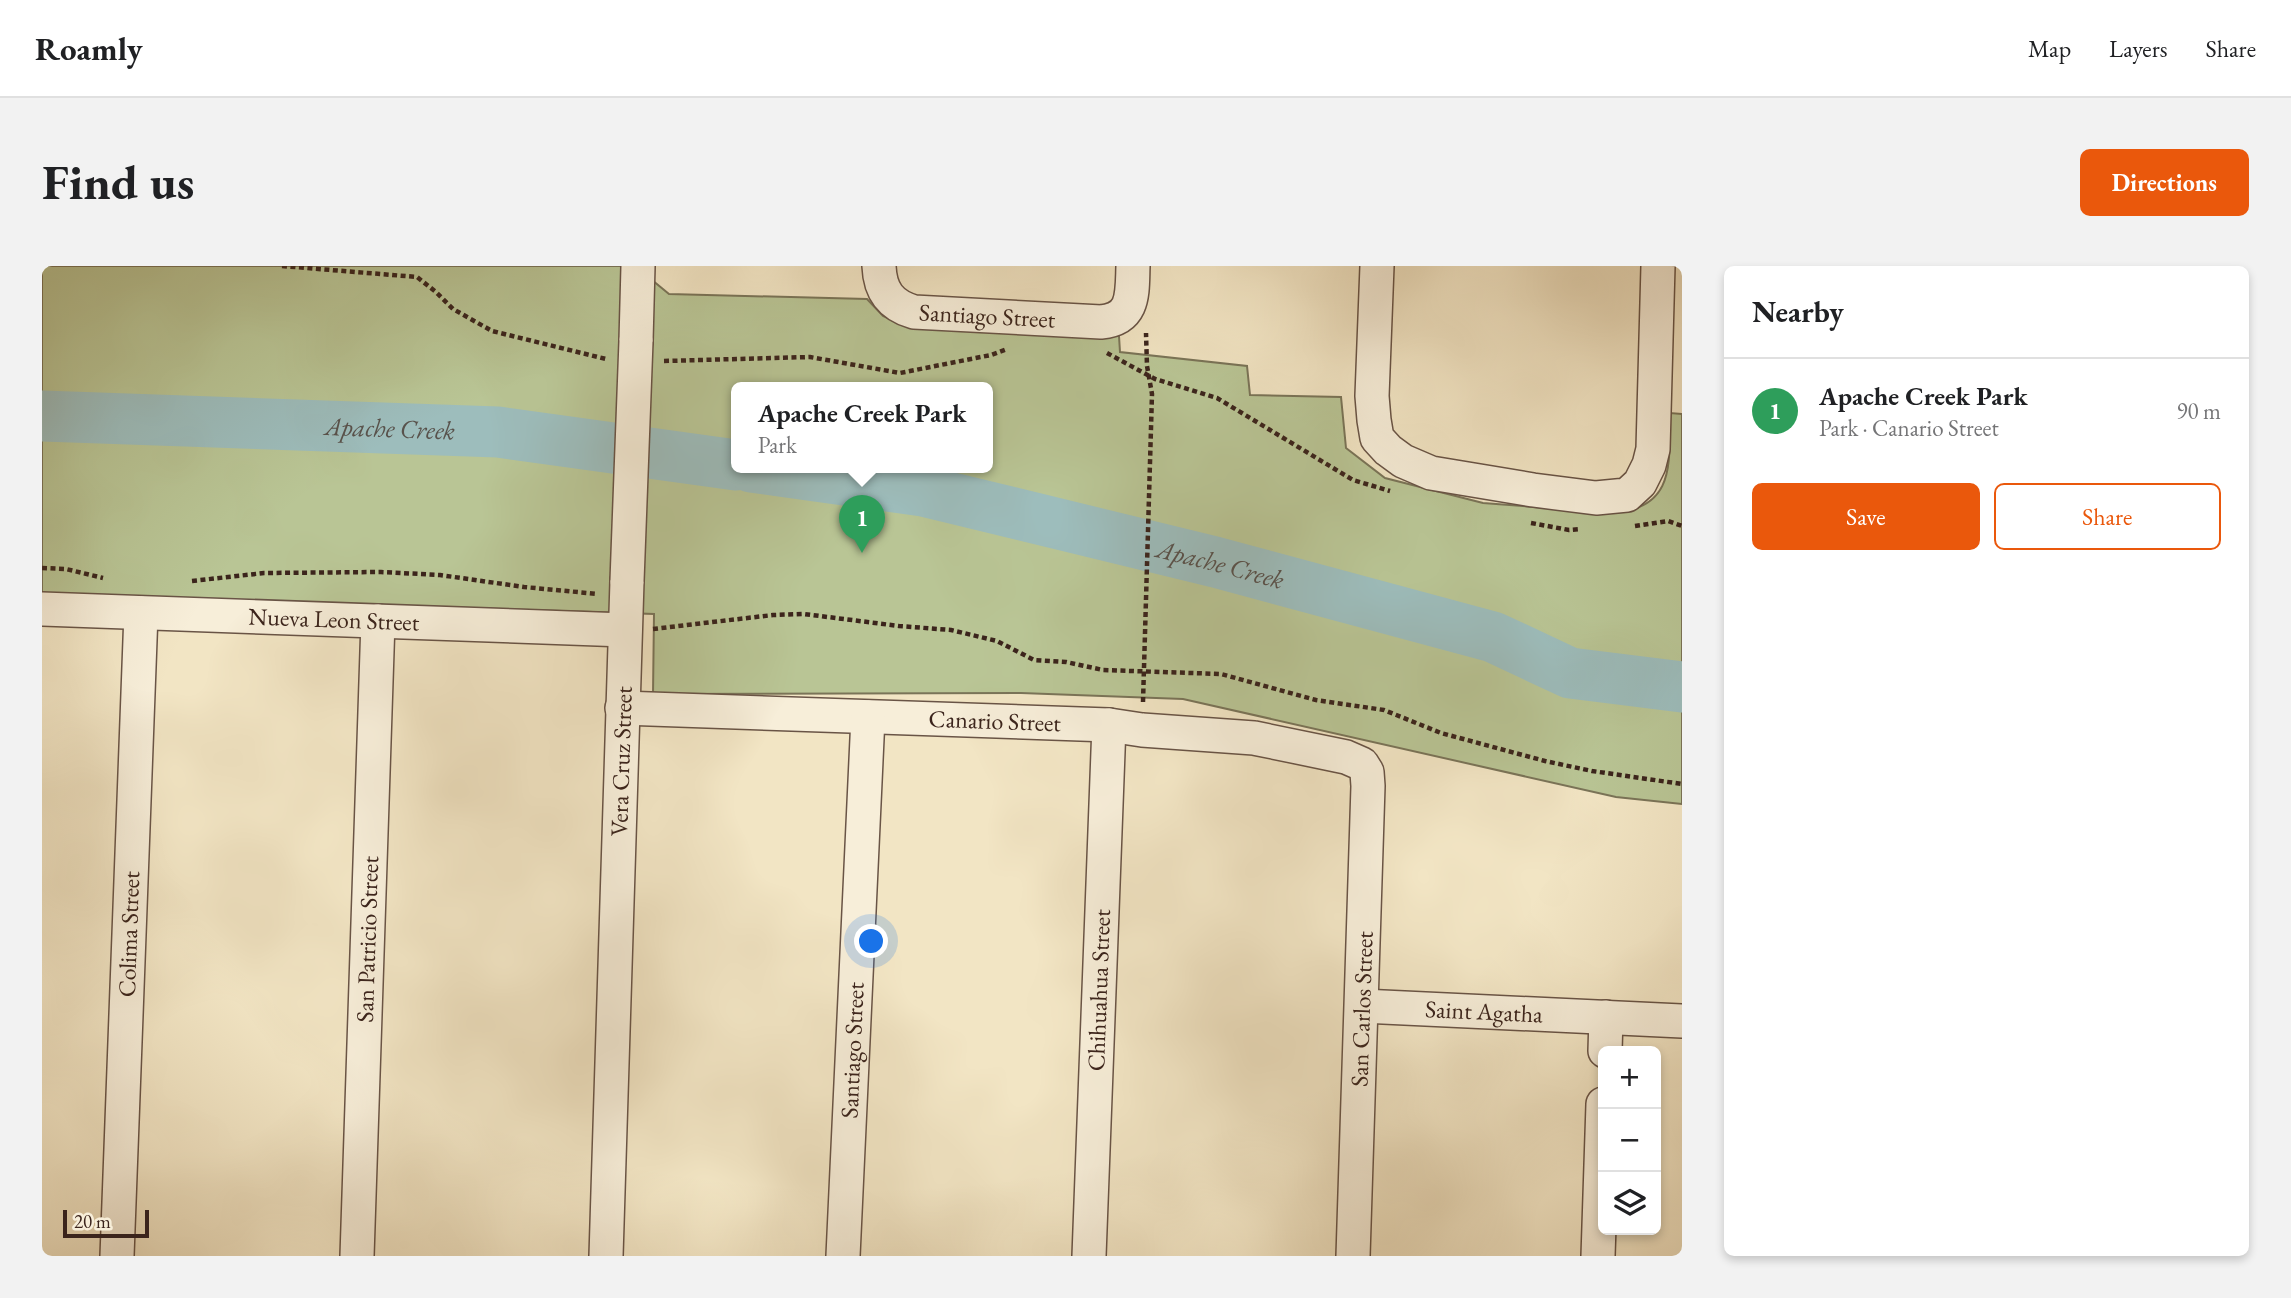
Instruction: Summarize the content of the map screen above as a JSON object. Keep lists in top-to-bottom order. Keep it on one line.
{"streets":{"street":["Santiago Street","Nueva Leon Street","Canario Street","Vera Cruz Street","Colima Street","San Patricio Street","Chihuahua Street","San Carlos Street","Saint Agatha"]},"crossings":[["Santiago Street","Canario Street"],["Nueva Leon Street","Vera Cruz Street"],["Nueva Leon Street","Colima Street"],["Nueva Leon Street","San Patricio Street"],["Canario Street","Vera Cruz Street"],["Canario Street","Chihuahua Street"],["Canario Street","San Carlos Street"],["San Carlos Street","Saint Agatha"]],"water":["Apache Creek"],"scale_bar":"20 m","page":{"header":"Roamly","nav":["Map","Layers","Share"],"buttons":["Directions",["Save","Share"]],"title":"Find us","heading":"Nearby","list":[{"mark":"1","name":"Apache Creek Park","note":"Park · Canario Street","value":"90 m"}],"popup":["Apache Creek Park","Park"],"pins":"1","map_buttons":["+","−"],"scale":"20 m"}}
